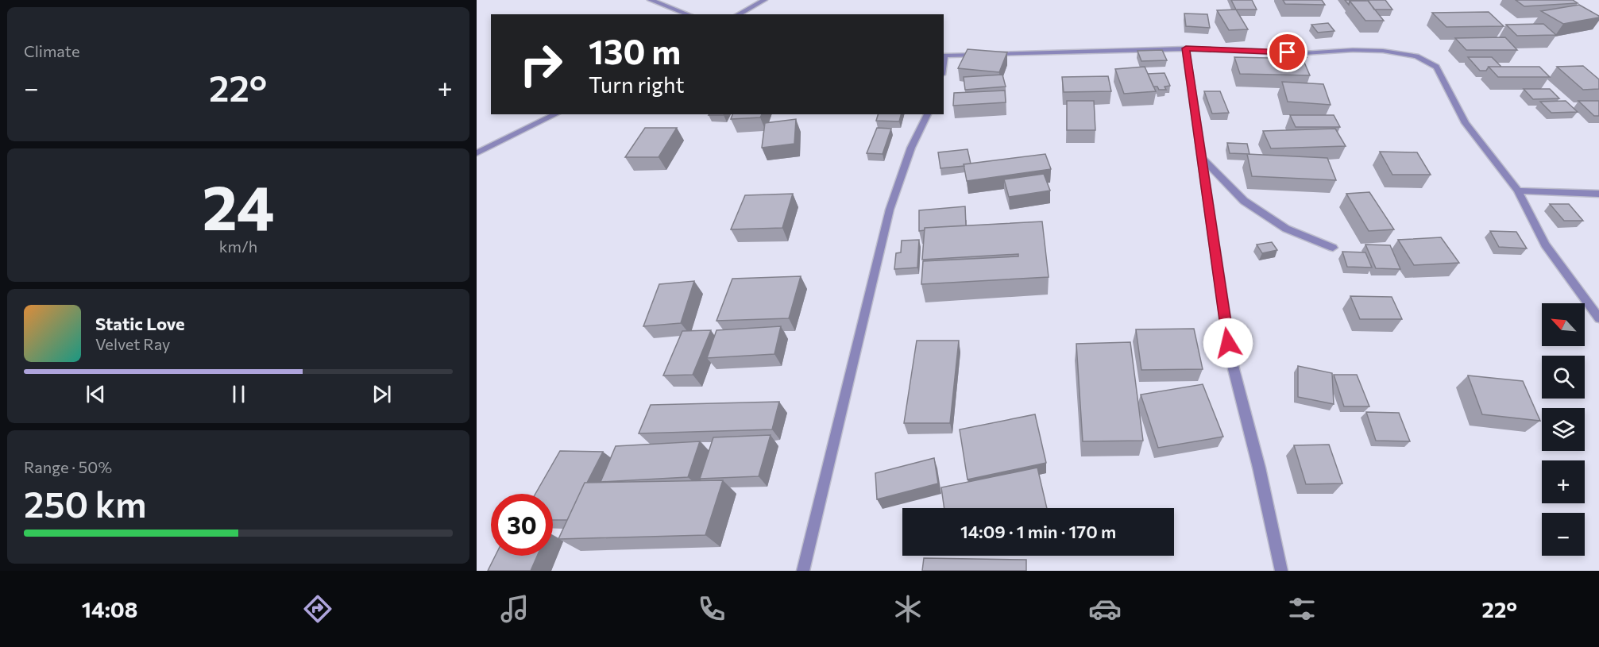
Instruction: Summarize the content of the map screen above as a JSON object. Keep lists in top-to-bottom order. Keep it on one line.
{"north":"top left","page":{"tile":["Climate",["24","km/h"],["Range · 50%","250 km"]],"turn":["130 m","Turn right"],"heat":["−","22°","+"],"map_buttons":["+","−"],"song":["Static Love","Velvet Ray"],"limit":"30","trip":"14:09 · 1 min · 170 m","tabs":["14:08","22°"]}}
